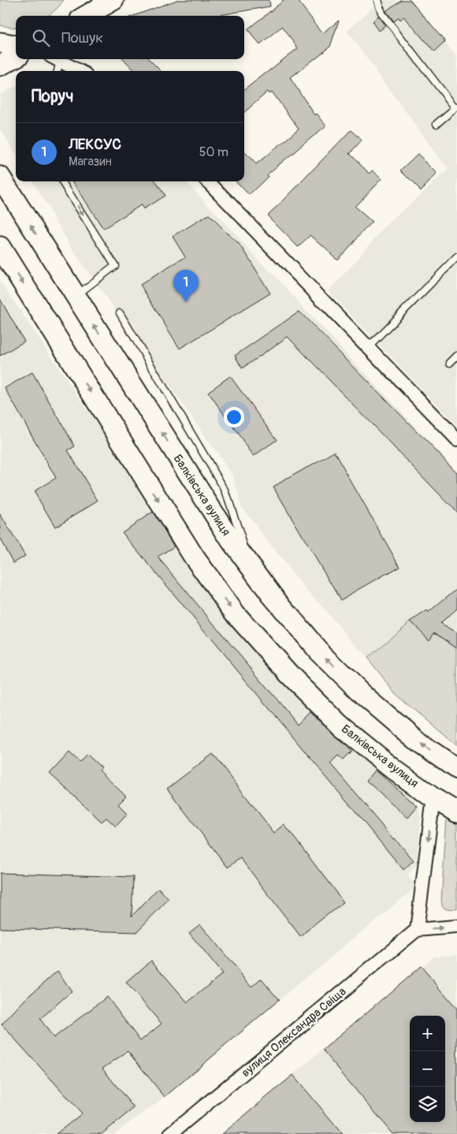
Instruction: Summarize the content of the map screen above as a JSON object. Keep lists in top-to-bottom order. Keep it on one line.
{"streets":{"main road":["Балківська вулиця"],"street":["вулиця Олександра Свіща"]},"page":{"search":"Пошук","heading":"Поруч","list":[{"mark":"1","name":"ЛЕКСУС","note":"Магазин","value":"50 m"}],"pins":"1","map_buttons":["+","−"]}}
